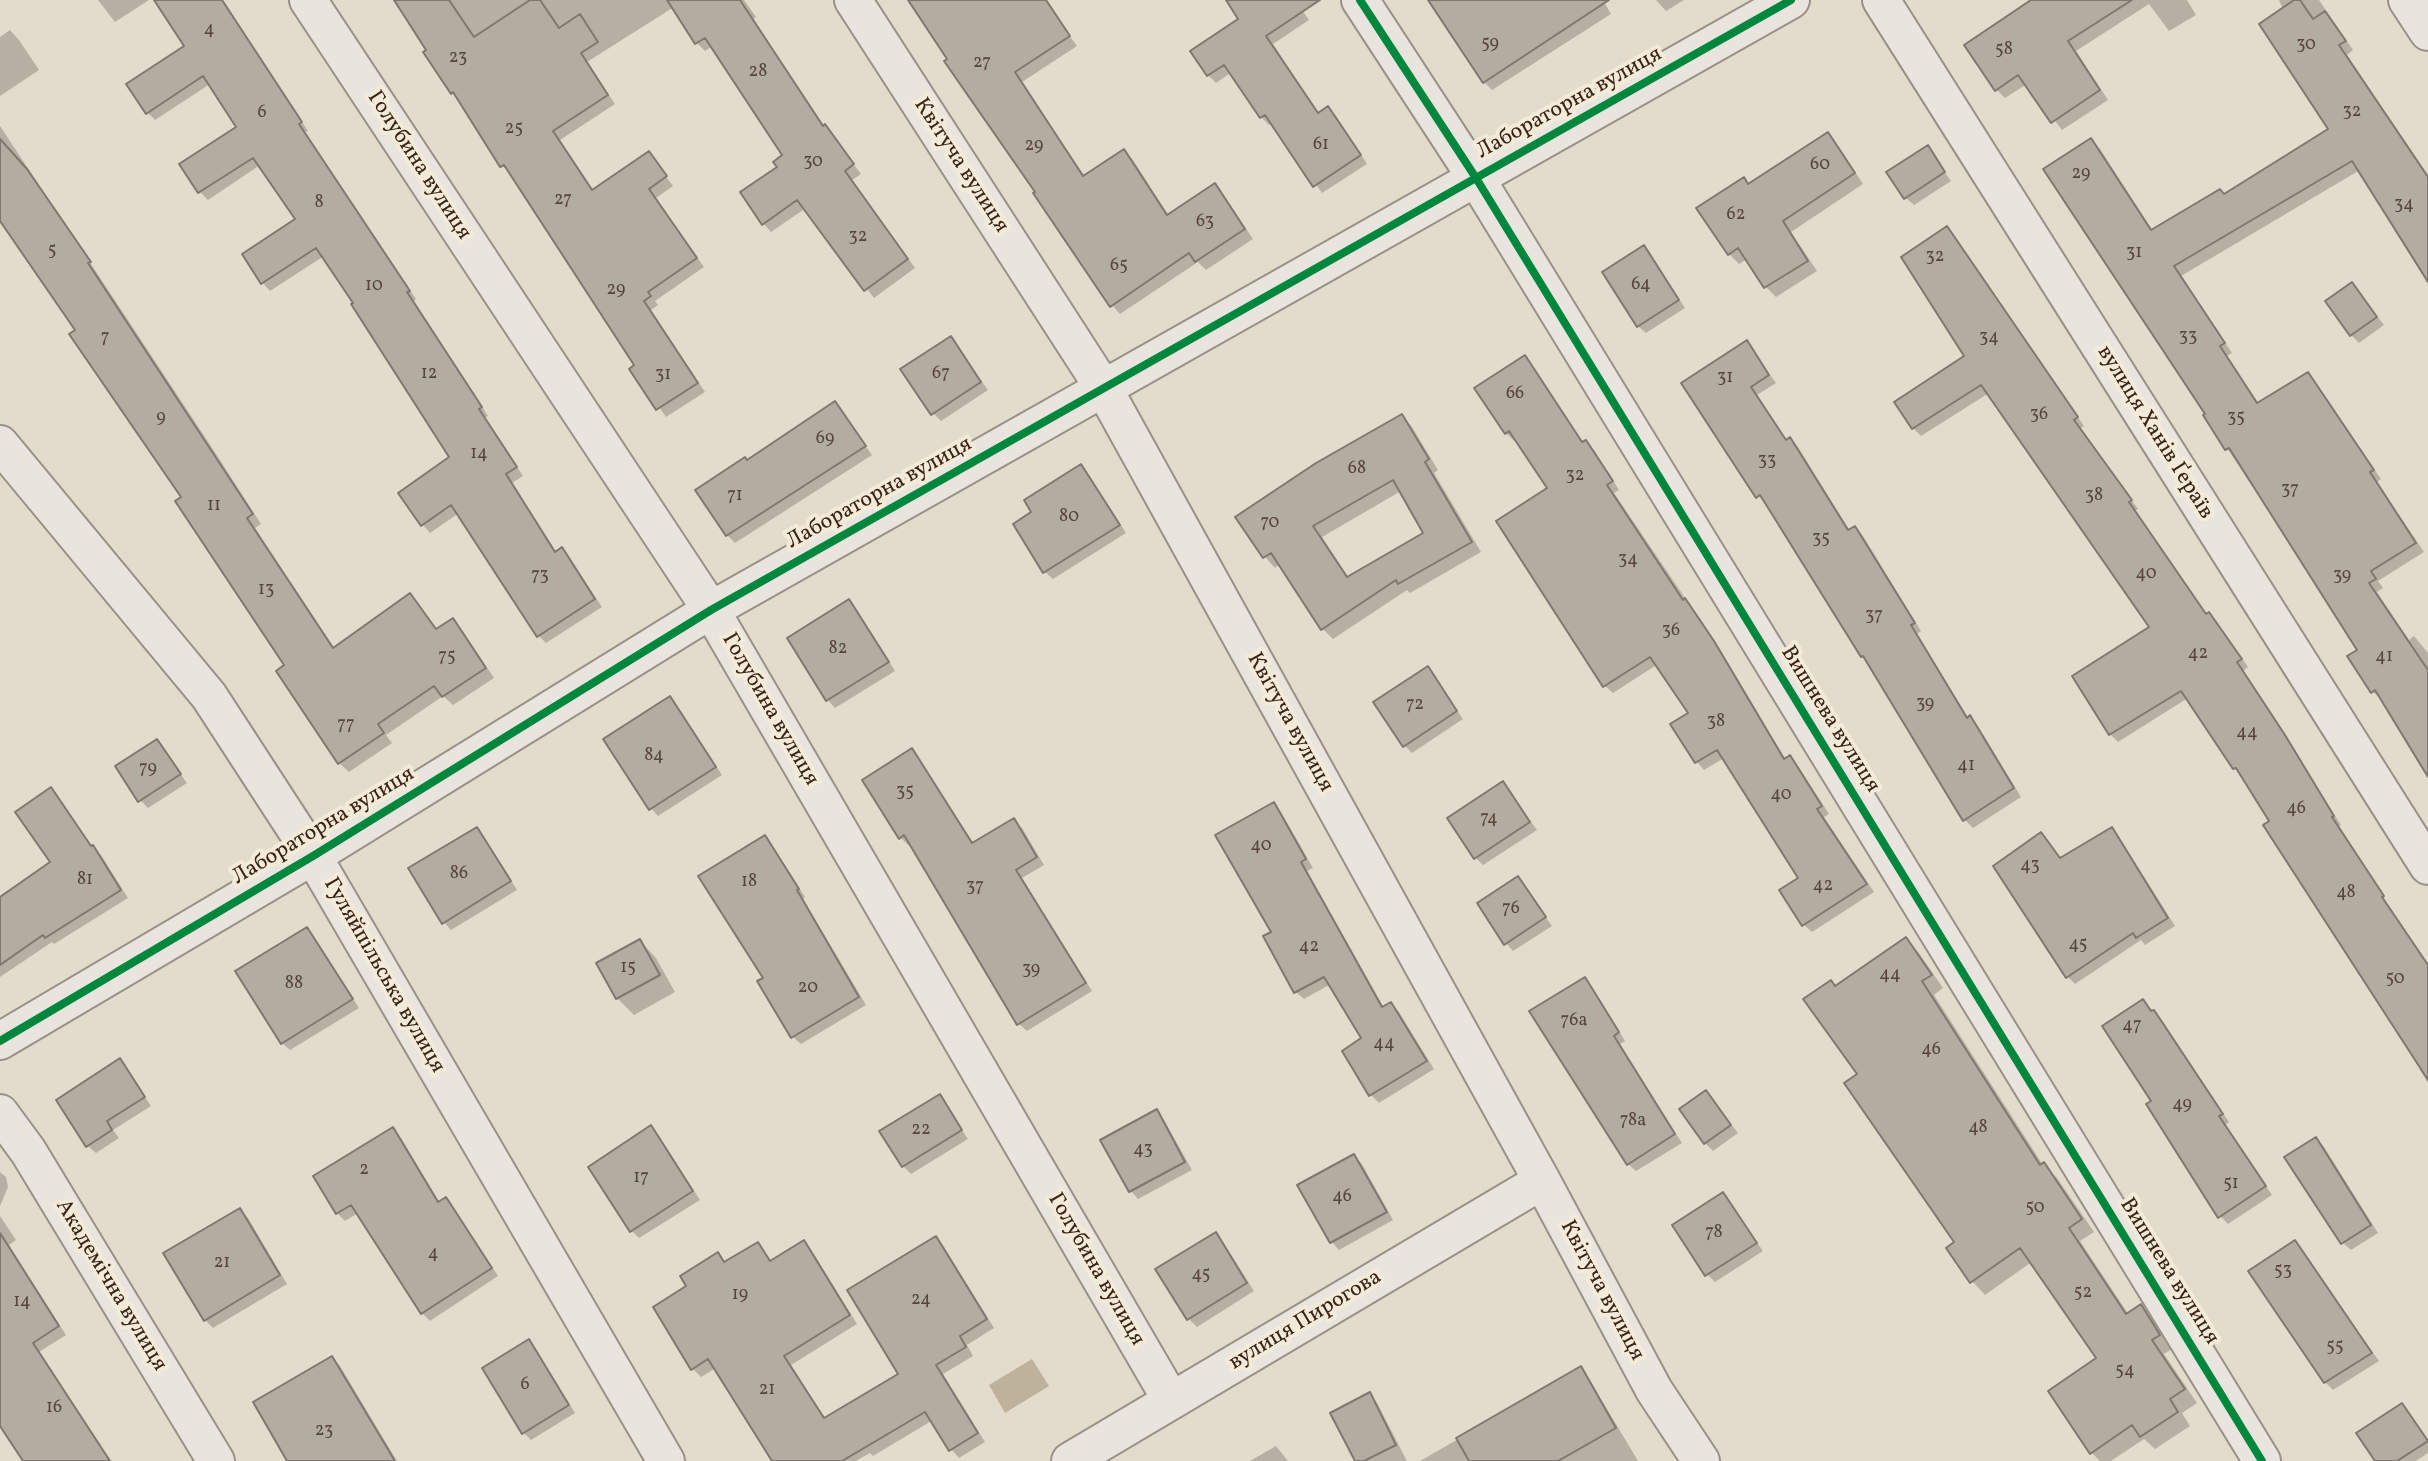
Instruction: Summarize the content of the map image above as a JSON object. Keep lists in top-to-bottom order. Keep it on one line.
{"streets":{"street":["Лабораторна вулиця","Голубина вулиця","Квітуча вулиця","вулиця Ханів Ґераїв","Вишнева вулиця","Гуляйпільська вулиця","Академічна вулиця","вулиця Пирогова"]},"crossings":[["Лабораторна вулиця","Голубина вулиця"],["Лабораторна вулиця","Квітуча вулиця"],["Лабораторна вулиця","Вишнева вулиця"],["Лабораторна вулиця","Гуляйпільська вулиця"],["Голубина вулиця","вулиця Пирогова"],["Квітуча вулиця","вулиця Пирогова"]],"house_numbers":["4","59","30","58","23","27","28","32","6","25","61","29","30","60","29","27","8","34","62","63","32","5","31","32","65","64","10","29","33","7","34","12","67","31","31","66","36","9","35","69","14","33","68","32","37","71","38","11","80","70","35","34","40","73","39","13","37","36","82","42","75","41","39","72","38","77","44","84","41","79","35","40","46","74","40","43","86","81","18","42","37","48","76","45","42","15","39","44","50","88","20","76а","47","44","46","49","78а","48","22","43","2","17","51","46","50","78","4","21","53","45","52","19","24","14","55","54","6","21","16","23"]}
